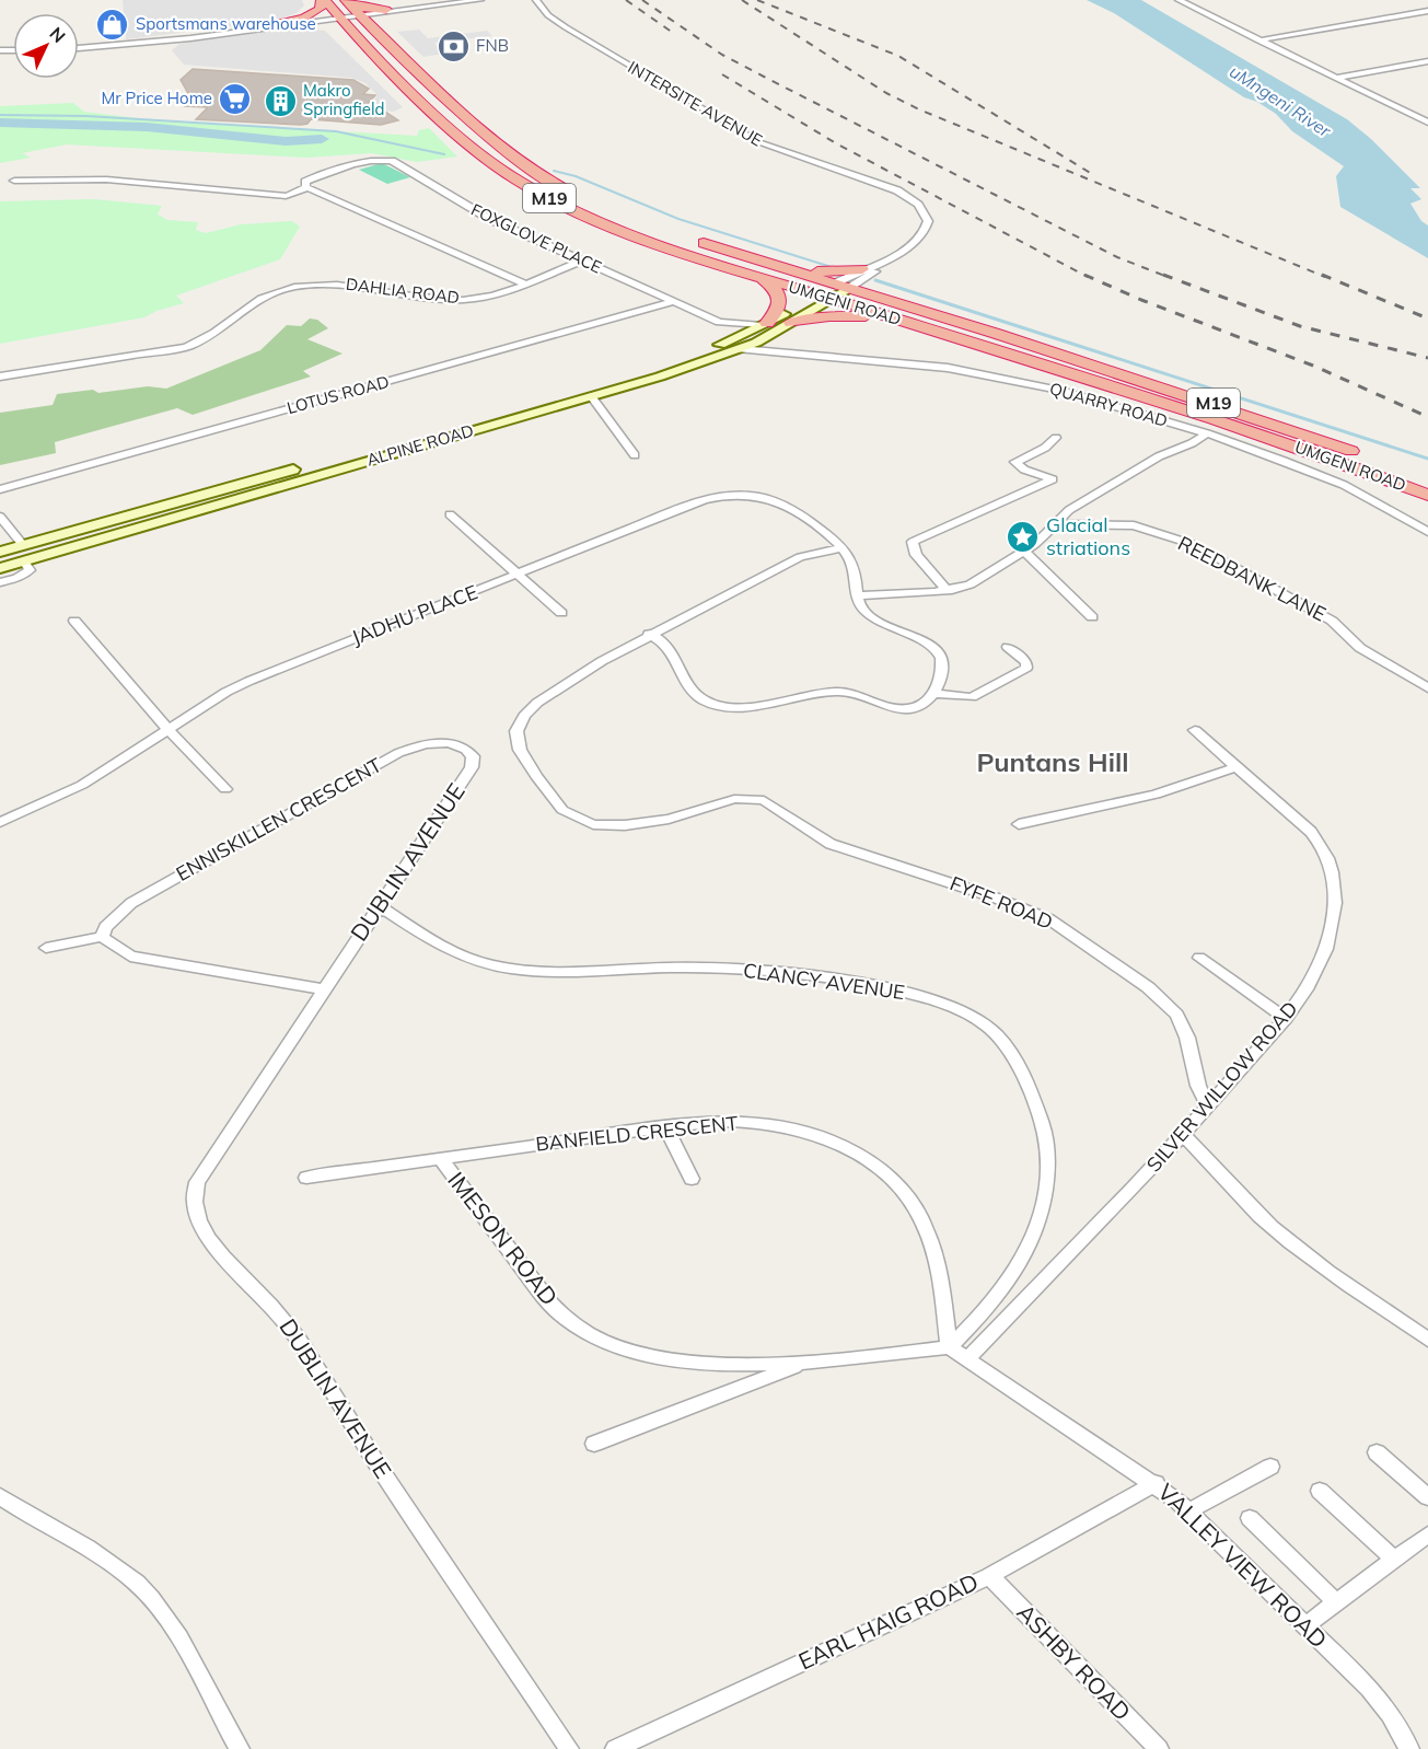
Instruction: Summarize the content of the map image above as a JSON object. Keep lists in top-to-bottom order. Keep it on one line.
{"streets":{"highway":["M19","UMGENI ROAD"],"main road":["ALPINE ROAD"],"street":["INTERSITE AVENUE","FOXGLOVE PLACE","DAHLIA ROAD","LOTUS ROAD","QUARRY ROAD","REEDBANK LANE","JADHU PLACE","ENNISKILLEN CRESCENT","DUBLIN AVENUE","FYFE ROAD","CLANCY AVENUE","SILVER WILLOW ROAD","BANFIELD CRESCENT","IMESON ROAD","VALLEY VIEW ROAD","EARL HAIG ROAD","ASHBY ROAD"]},"crossings":[["INTERSITE AVENUE","UMGENI ROAD"],["INTERSITE AVENUE","ALPINE ROAD"],["FOXGLOVE PLACE","DAHLIA ROAD"],["FOXGLOVE PLACE","LOTUS ROAD"],["FOXGLOVE PLACE","QUARRY ROAD"],["FOXGLOVE PLACE","ALPINE ROAD"],["UMGENI ROAD","ALPINE ROAD"],["QUARRY ROAD","ALPINE ROAD"],["ENNISKILLEN CRESCENT","DUBLIN AVENUE"],["DUBLIN AVENUE","CLANCY AVENUE"],["FYFE ROAD","SILVER WILLOW ROAD"],["CLANCY AVENUE","BANFIELD CRESCENT"],["CLANCY AVENUE","IMESON ROAD"],["CLANCY AVENUE","VALLEY VIEW ROAD"],["SILVER WILLOW ROAD","VALLEY VIEW ROAD"],["BANFIELD CRESCENT","IMESON ROAD"],["BANFIELD CRESCENT","VALLEY VIEW ROAD"],["IMESON ROAD","VALLEY VIEW ROAD"],["VALLEY VIEW ROAD","EARL HAIG ROAD"],["EARL HAIG ROAD","ASHBY ROAD"]],"districts":["Puntans Hill"],"water":["uMngeni River"],"places":{"shop":["Sportsmans warehouse"],"bank":["FNB"],"supermarket":["Mr Price Home"],"building":["Makro Springfield"],"place":["Glacial striations"]},"north":"top right"}
